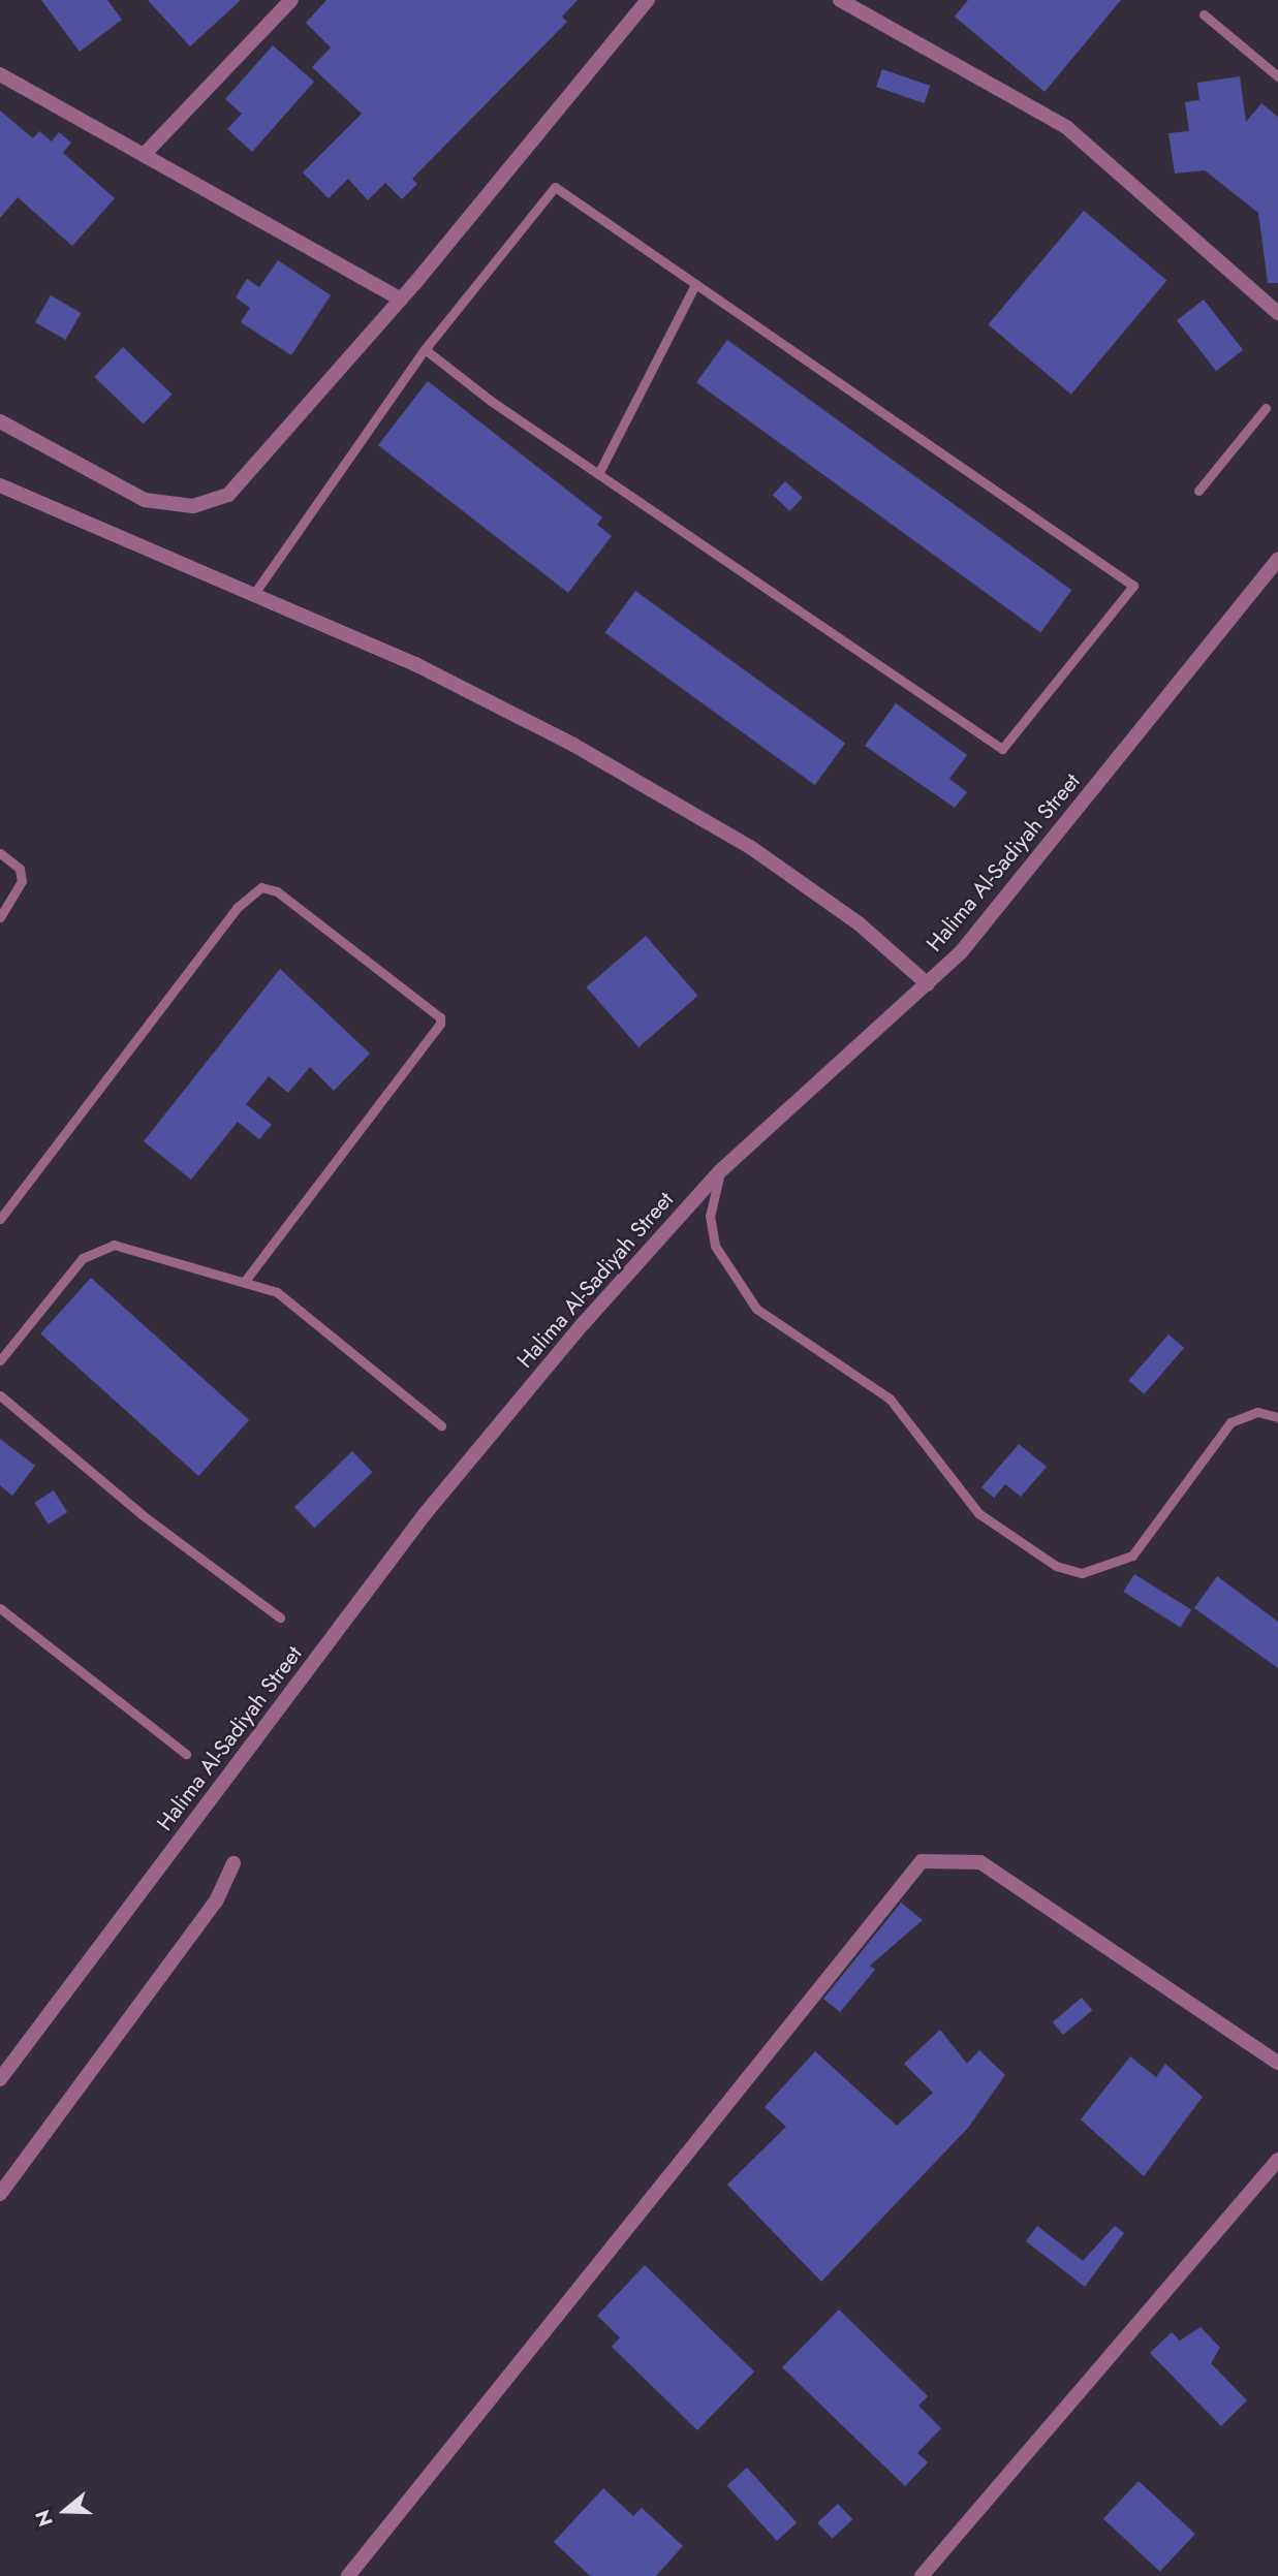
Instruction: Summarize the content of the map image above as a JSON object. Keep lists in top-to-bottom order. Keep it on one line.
{"streets":{"street":["Halima Al-Sadiyah Street"]},"north":"left"}
